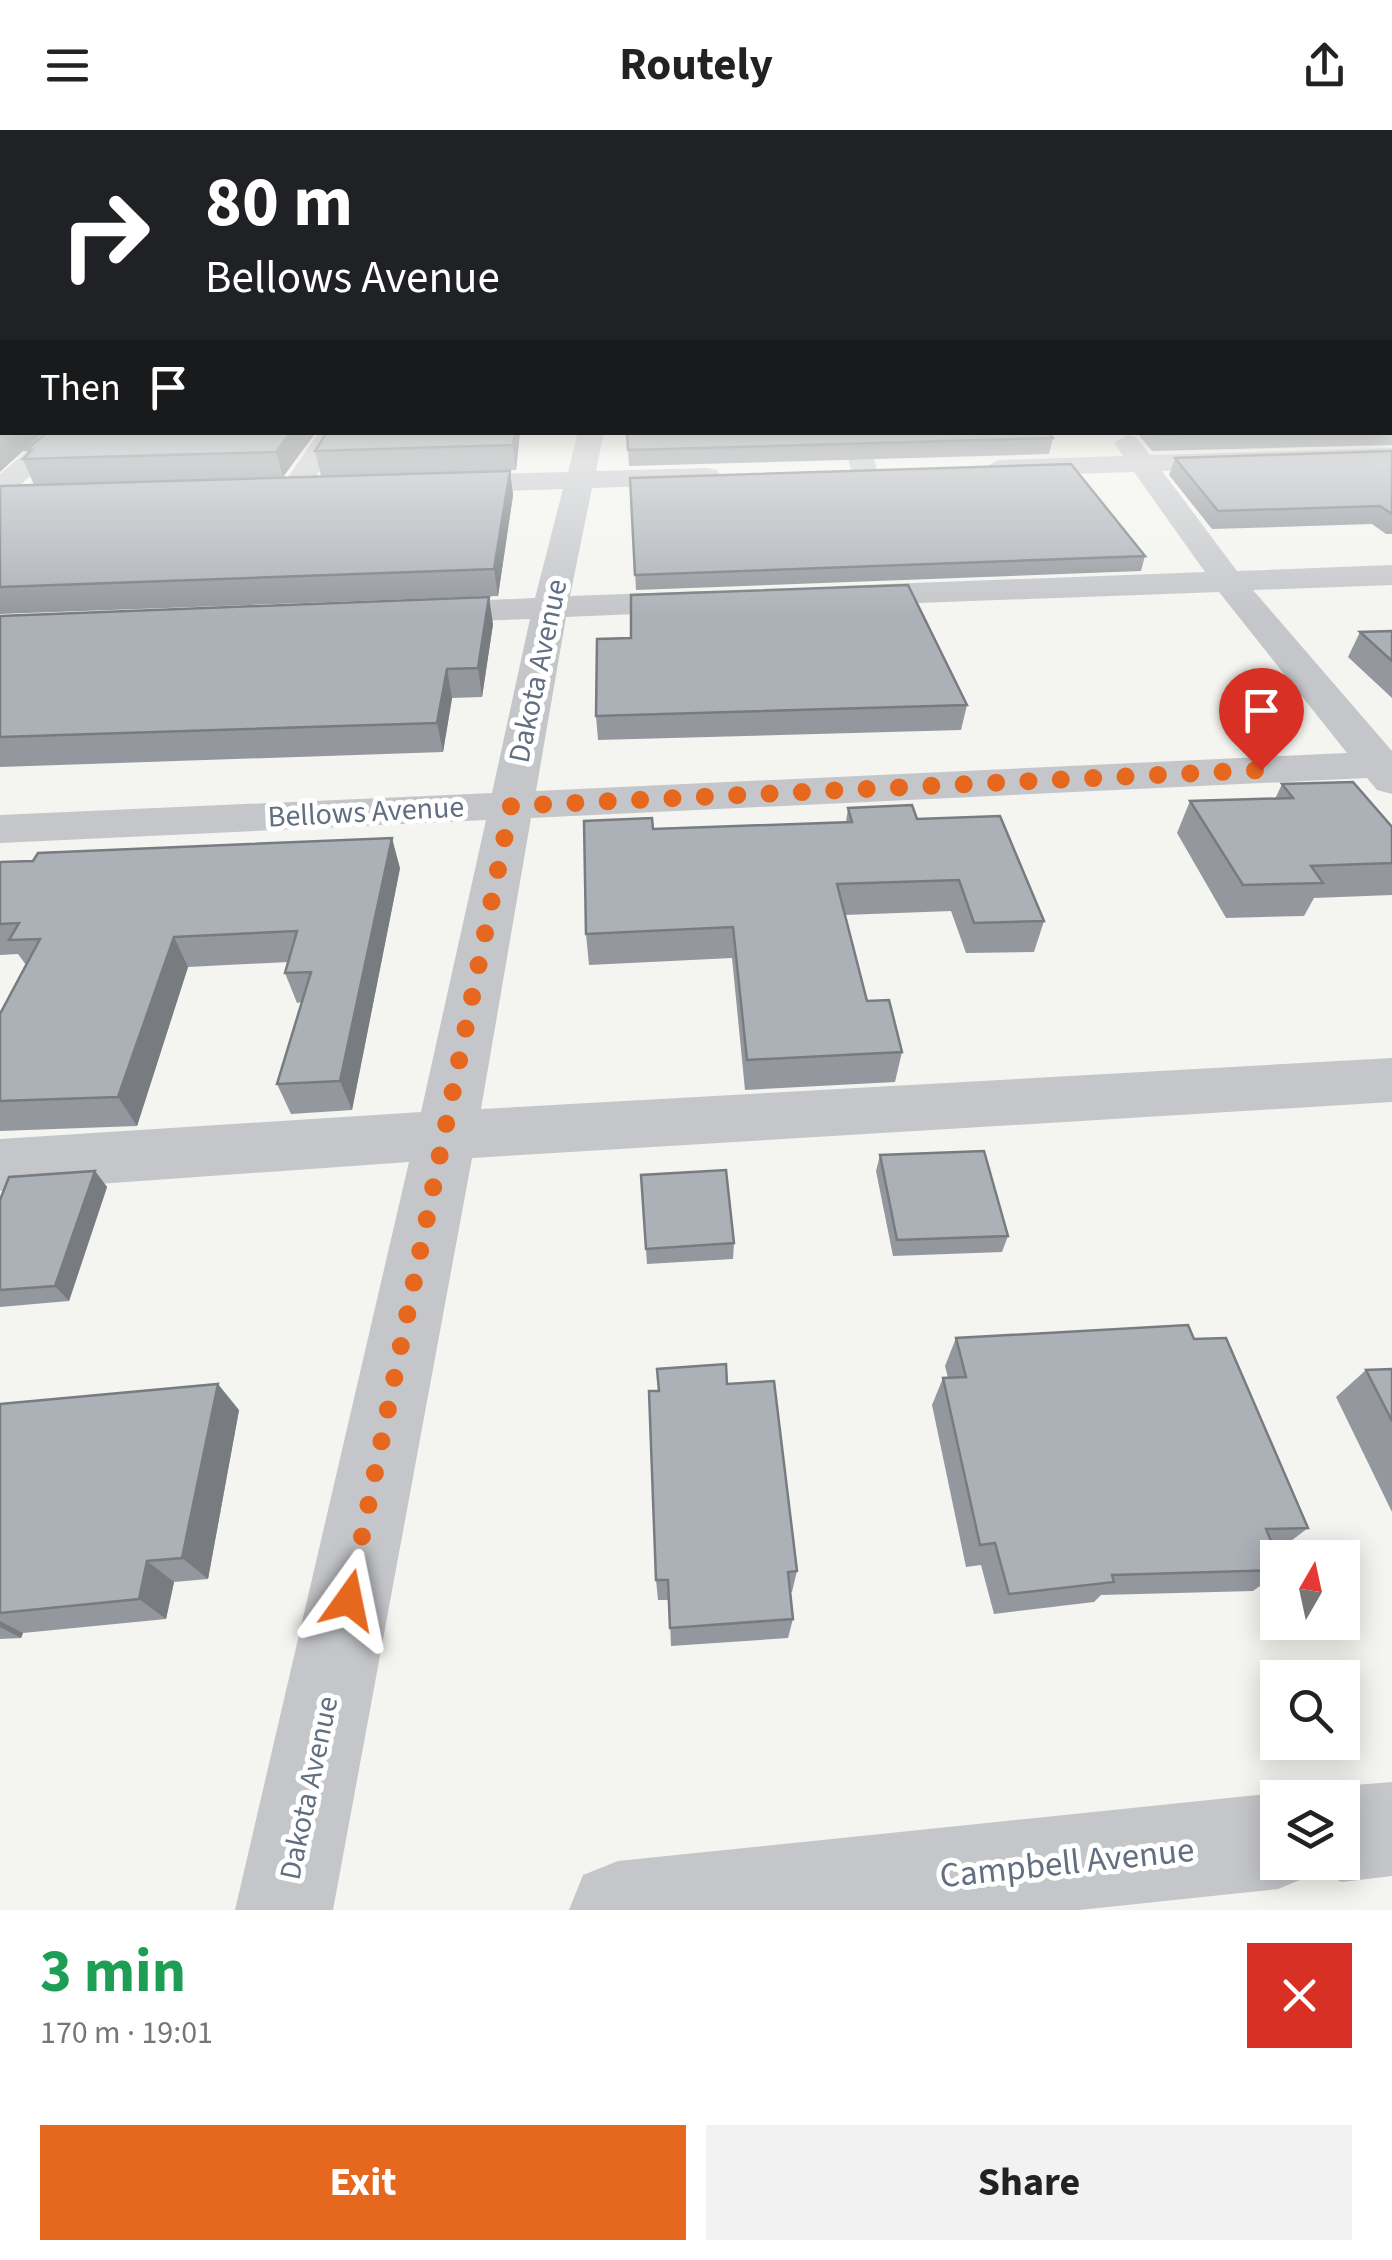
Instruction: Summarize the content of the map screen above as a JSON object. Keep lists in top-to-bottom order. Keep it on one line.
{"streets":{"street":["Dakota Avenue","Bellows Avenue","Campbell Avenue"]},"crossings":[["Dakota Avenue","Bellows Avenue"]],"north":"top","page":{"header":"Routely","turn":["80 m","Bellows Avenue"],"then":"Then","heading":["3 min","170 m · 19:01"],"buttons":["Exit","Share"]}}
